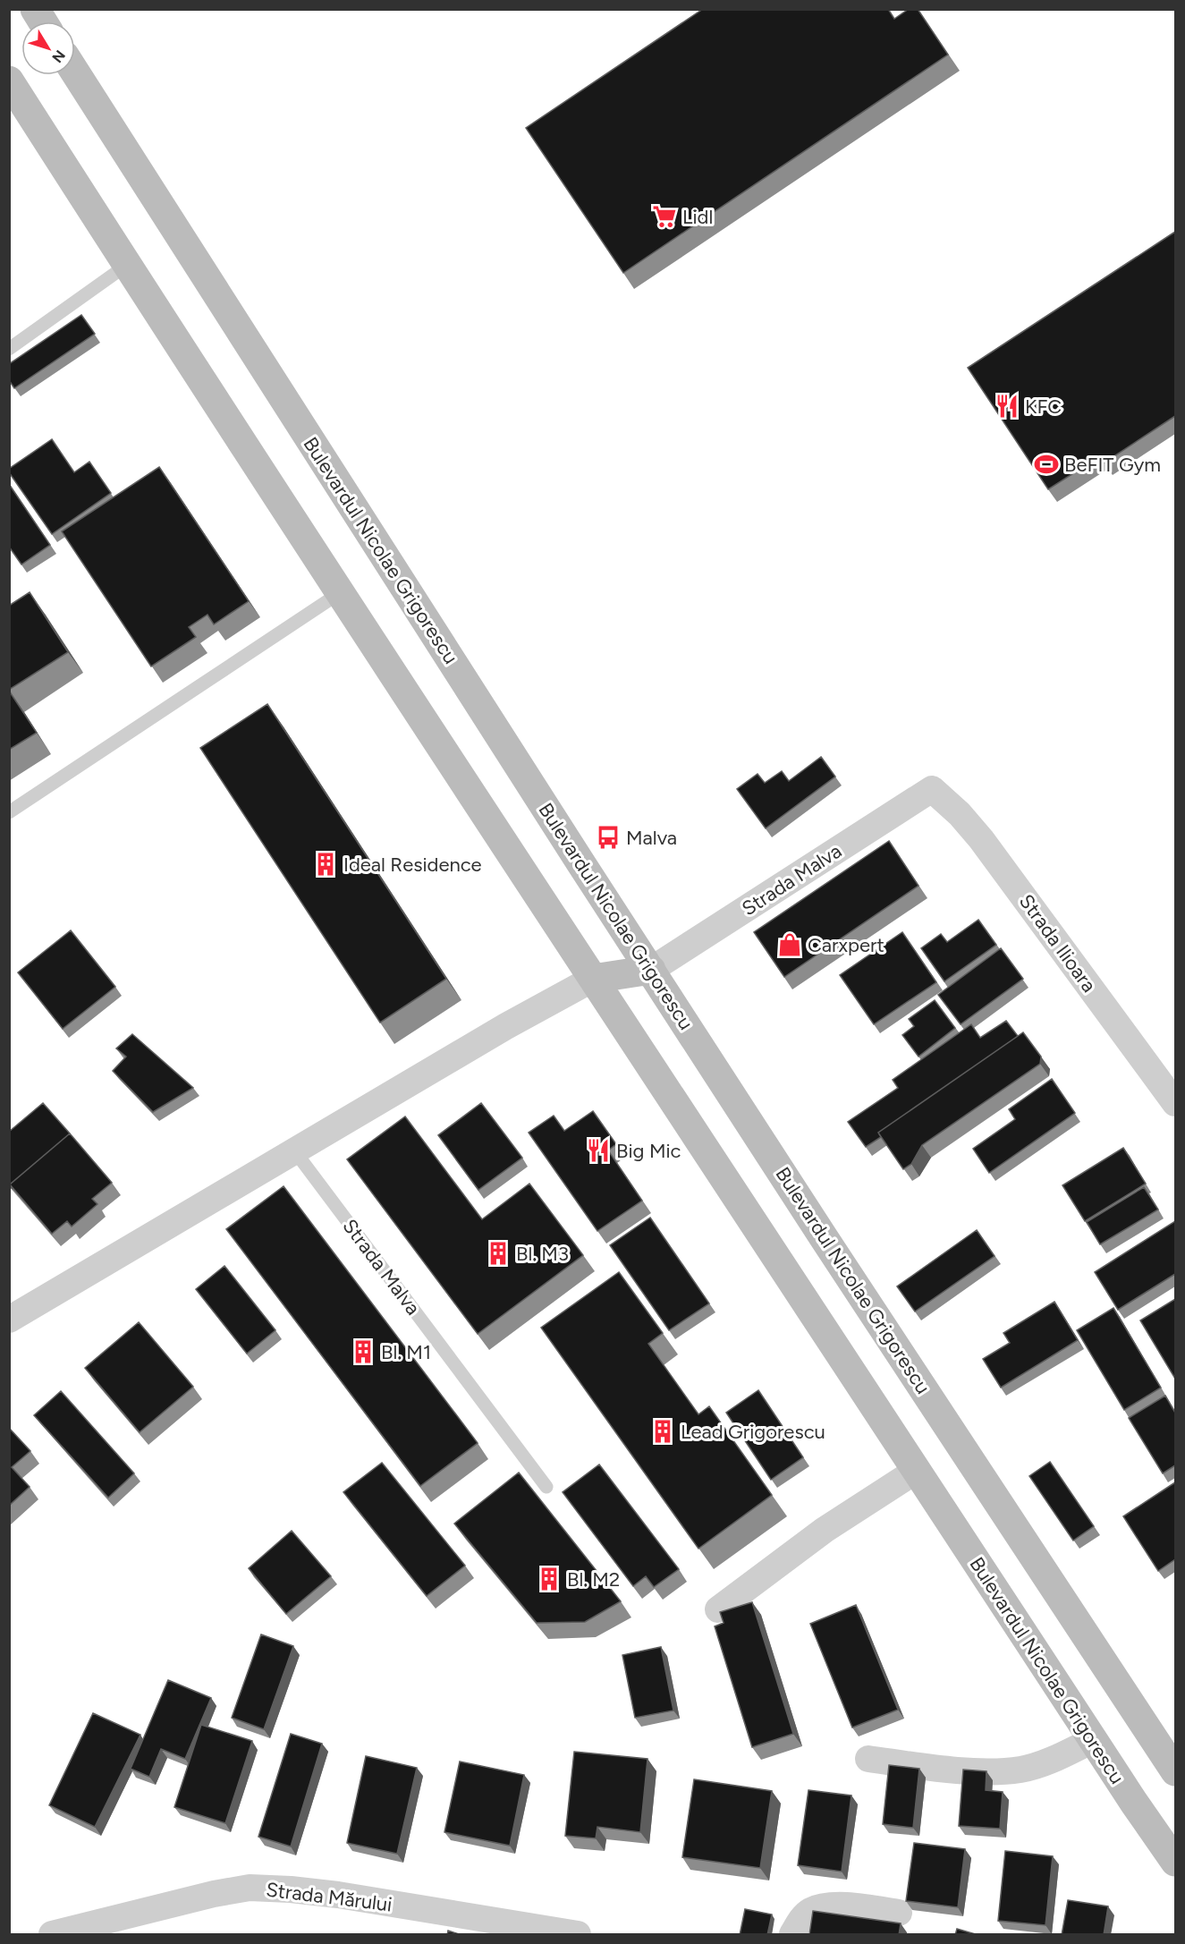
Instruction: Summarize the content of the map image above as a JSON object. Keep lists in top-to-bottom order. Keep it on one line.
{"streets":{"main road":["Bulevardul Nicolae Grigorescu"],"street":["Strada Malva","Strada Ilioara","Strada Mărului"]},"crossings":[["Bulevardul Nicolae Grigorescu","Strada Malva"],["Strada Malva","Strada Ilioara"]],"places":{"supermarket":["Lidl"],"restaurant":["KFC","Big Mic"],"sports":["BeFIT Gym"],"bus stop":["Malva"],"building":["Ideal Residence","Bl. M3","Bl. M1","Lead Grigorescu","Bl. M2"],"shop":["Carxpert"]},"north":"bottom right"}
